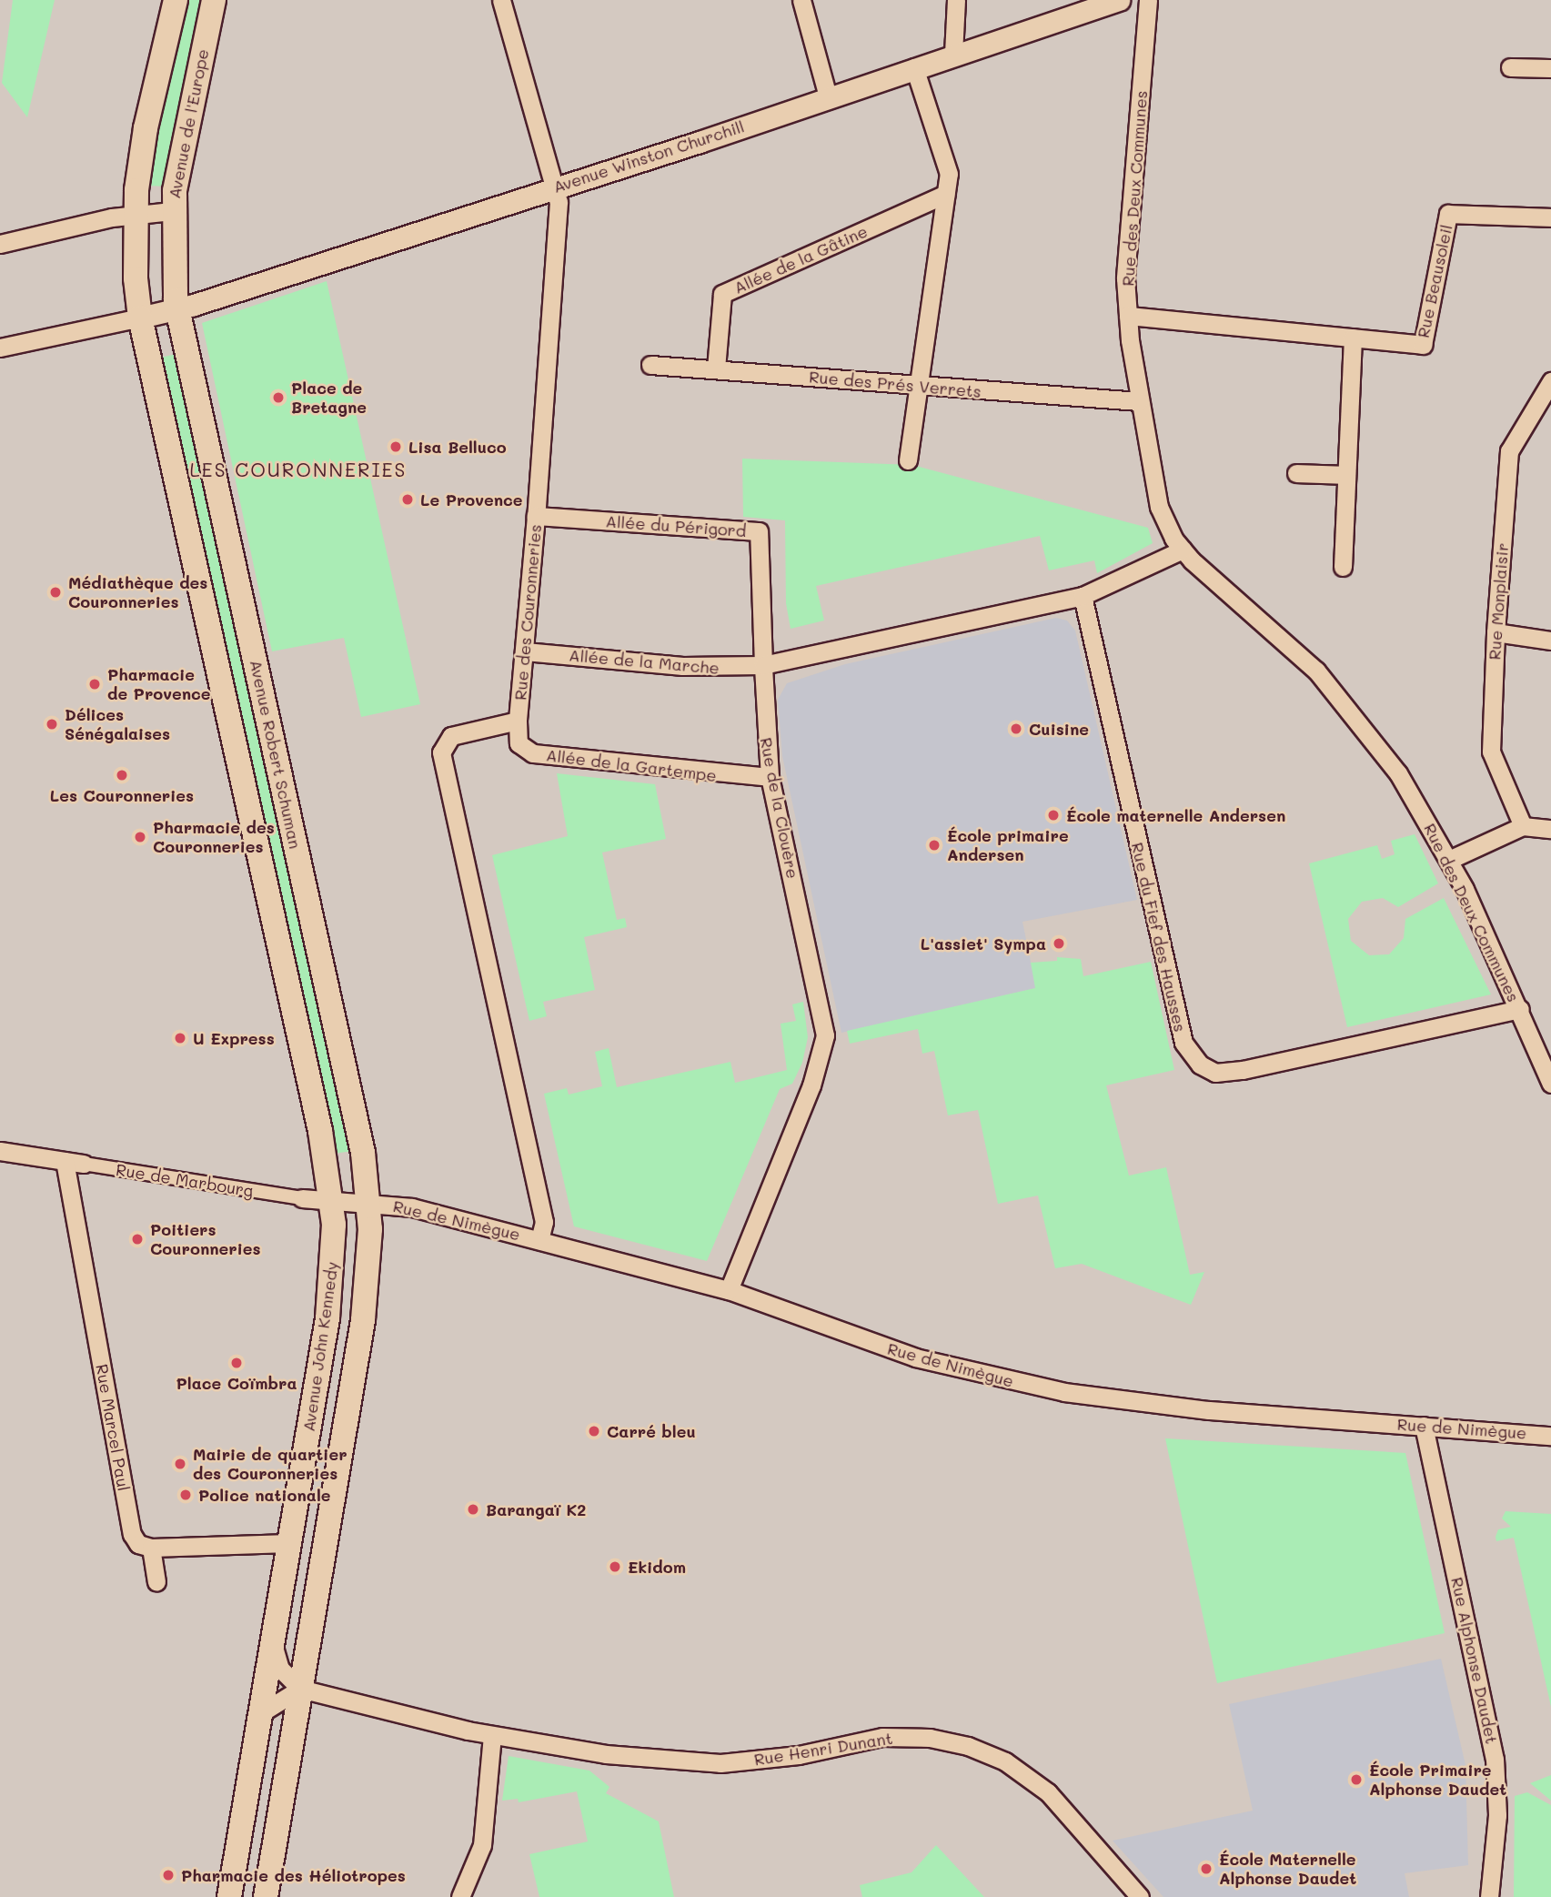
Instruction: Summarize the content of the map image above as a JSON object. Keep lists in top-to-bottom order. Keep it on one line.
{"streets":{"main road":["Avenue de l'Europe","Avenue Robert Schuman","Avenue John Kennedy"],"street":["Avenue Winston Churchill","Rue des Deux Communes","Allée de la Gâtine","Rue Beausoleil","Rue des Prés Verrets","Allée du Périgord","Rue Monplaisir","Rue des Couronneries","Allée de la Marche","Allée de la Gartempe","Rue de la Clouère","Rue du Fief des Hausses","Rue de Marbourg","Rue de Nimègue","Rue Marcel Paul","Rue Alphonse Daudet","Rue Henri Dunant"]},"crossings":[["Avenue de l'Europe","Avenue Winston Churchill"],["Avenue de l'Europe","Avenue Robert Schuman"],["Avenue Winston Churchill","Rue des Couronneries"],["Avenue Winston Churchill","Avenue Robert Schuman"],["Rue des Deux Communes","Rue Beausoleil"],["Rue des Deux Communes","Rue des Prés Verrets"],["Rue des Deux Communes","Rue du Fief des Hausses"],["Allée de la Gâtine","Rue des Prés Verrets"],["Allée du Périgord","Rue des Couronneries"],["Allée du Périgord","Allée de la Marche"],["Allée du Périgord","Rue de la Clouère"],["Rue des Couronneries","Allée de la Marche"],["Rue des Couronneries","Allée de la Gartempe"],["Rue des Couronneries","Rue de Nimègue"],["Allée de la Marche","Rue de la Clouère"],["Avenue Robert Schuman","Rue de Marbourg"],["Avenue Robert Schuman","Rue de Nimègue"],["Allée de la Gartempe","Rue de la Clouère"],["Rue de la Clouère","Rue de Nimègue"],["Rue de Marbourg","Rue de Nimègue"],["Rue de Marbourg","Avenue John Kennedy"],["Rue de Marbourg","Rue Marcel Paul"],["Rue de Nimègue","Rue Alphonse Daudet"],["Avenue John Kennedy","Rue Henri Dunant"]],"districts":["LES COURONNERIES"],"places":["Place de Bretagne","Lisa Belluco","Le Provence","Médiathèque des Couronneries","Pharmacie de Provence","Délices Sénégalaises","Cuisine","Les Couronneries","École maternelle Andersen","Pharmacie des Couronneries","École primaire Andersen","L'assiet' Sympa","U Express","Poitiers Couronneries","Place Coïmbra","Carré bleu","Mairie de quartier des Couronneries","Police nationale","Barangaï K2","Ekidom","École Primaire Alphonse Daudet","École Maternelle Alphonse Daudet","Pharmacie des Héliotropes"]}
